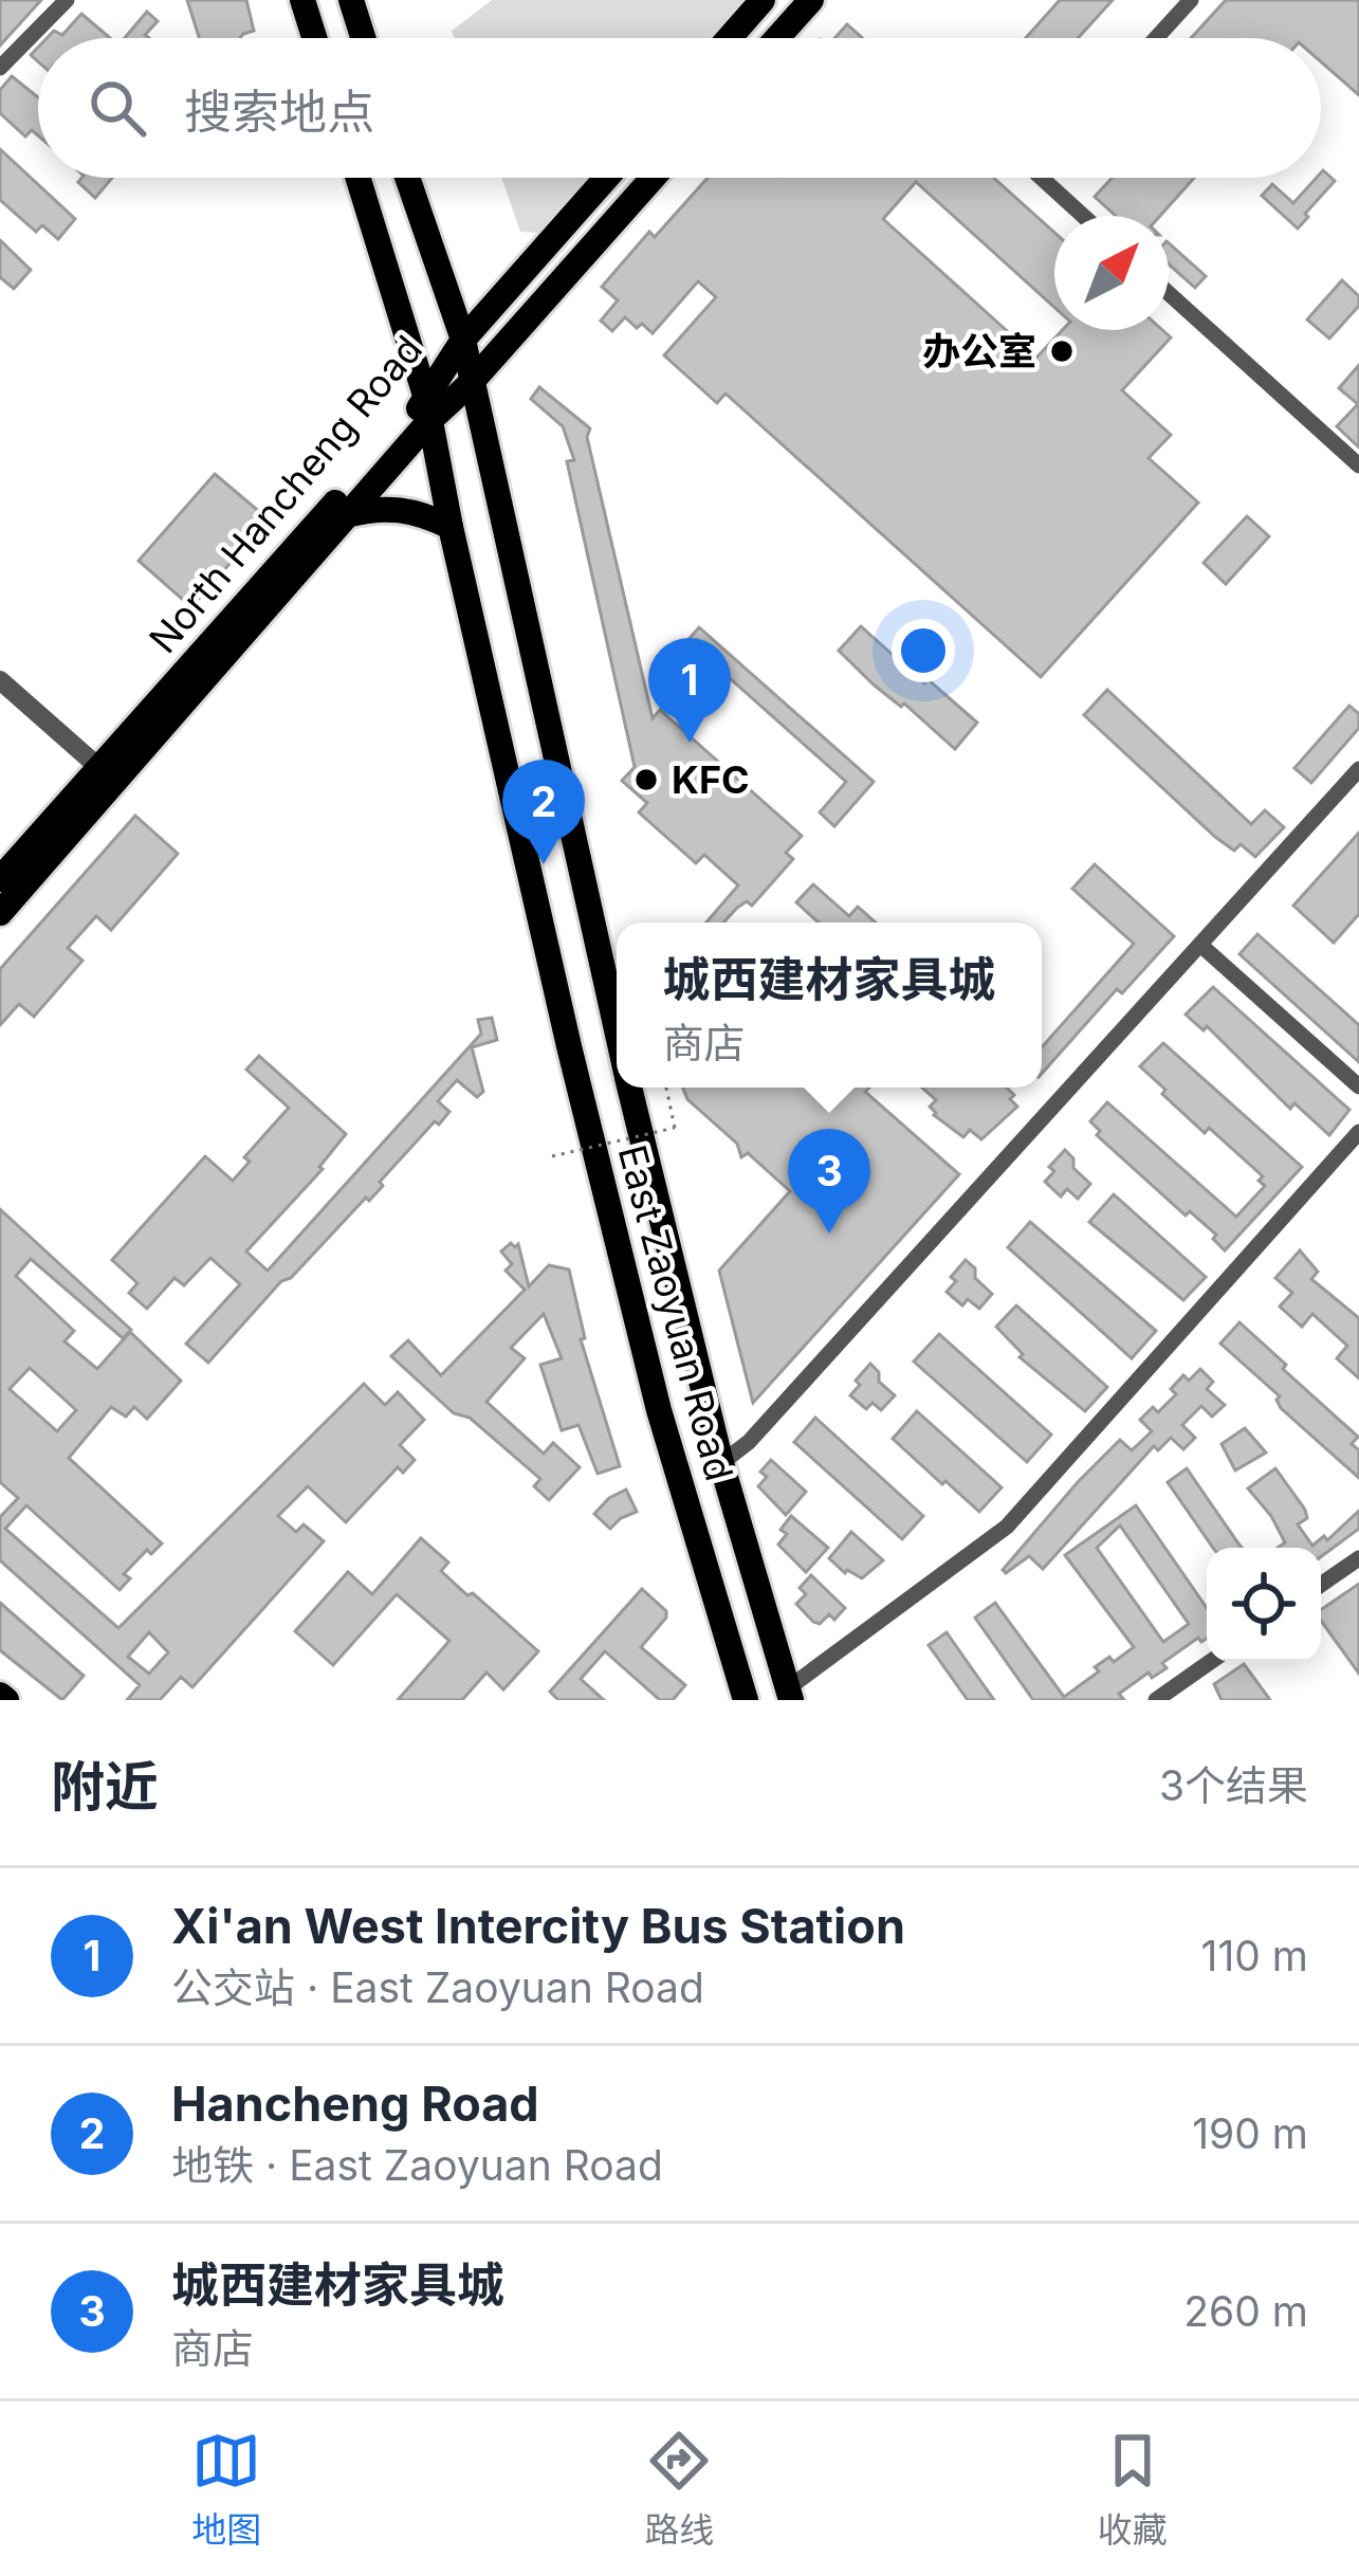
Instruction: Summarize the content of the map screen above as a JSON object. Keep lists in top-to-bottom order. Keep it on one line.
{"streets":{"main road":["North Hancheng Road","East Zaoyuan Road"]},"crossings":[["North Hancheng Road","East Zaoyuan Road"]],"places":["办公室","KFC"],"north":"top right","page":{"search":"搜索地点","pins":["1","2","3"],"popup":["城西建材家具城","商店"],"heading":["附近","3个结果"],"list":[{"mark":"1","name":"Xi'an West Intercity Bus Station","note":"公交站 · East Zaoyuan Road","value":"110 m"},{"mark":"2","name":"Hancheng Road","note":"地铁 · East Zaoyuan Road","value":"190 m"},{"mark":"3","name":"城西建材家具城","note":"商店","value":"260 m"}],"nav":["地图","路线","收藏"]}}
